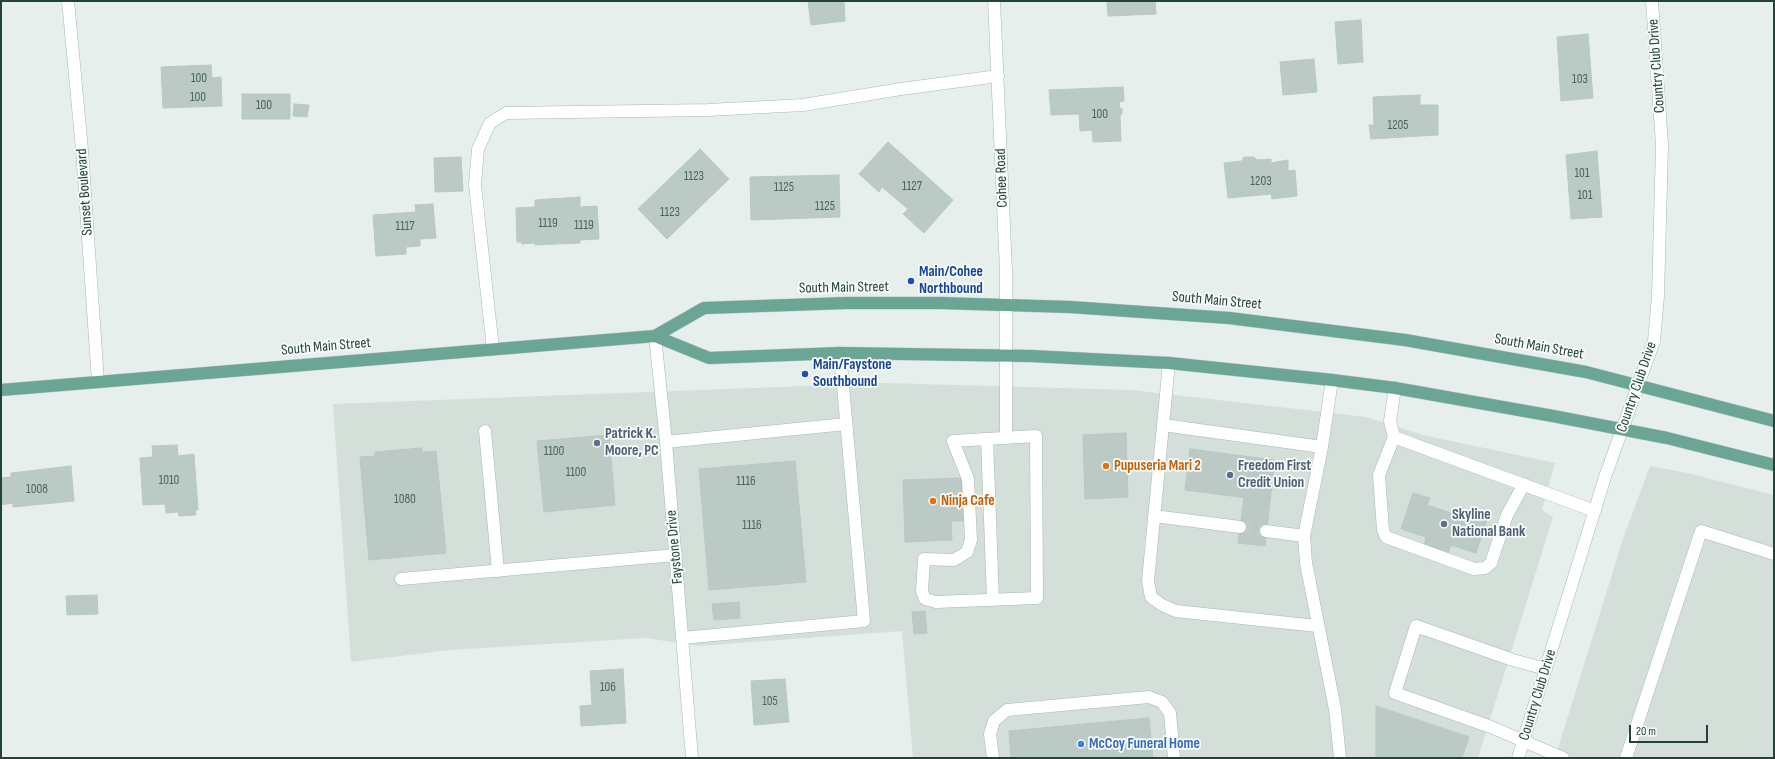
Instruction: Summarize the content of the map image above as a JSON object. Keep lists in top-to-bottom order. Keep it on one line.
{"streets":{"main road":["South Main Street"],"street":["Country Club Drive","Cohee Road","Sunset Boulevard","Faystone Drive"]},"crossings":[["Country Club Drive","South Main Street"],["Cohee Road","South Main Street"],["Sunset Boulevard","South Main Street"],["South Main Street","Faystone Drive"]],"places":["Main/Cohee Northbound","Main/Faystone Southbound","Patrick K. Moore, PC","Pupuseria Mari 2","Freedom First Credit Union","Ninja Cafe","Skyline National Bank","McCoy Funeral Home"],"house_numbers":["100","103","100","100","100","1205","101","1123","1203","1127","1125","101","1125","1123","1119","1119","1117","1100","1100","1010","1116","1008","1080","1116","106","105"],"scale_bar":"20 m"}
